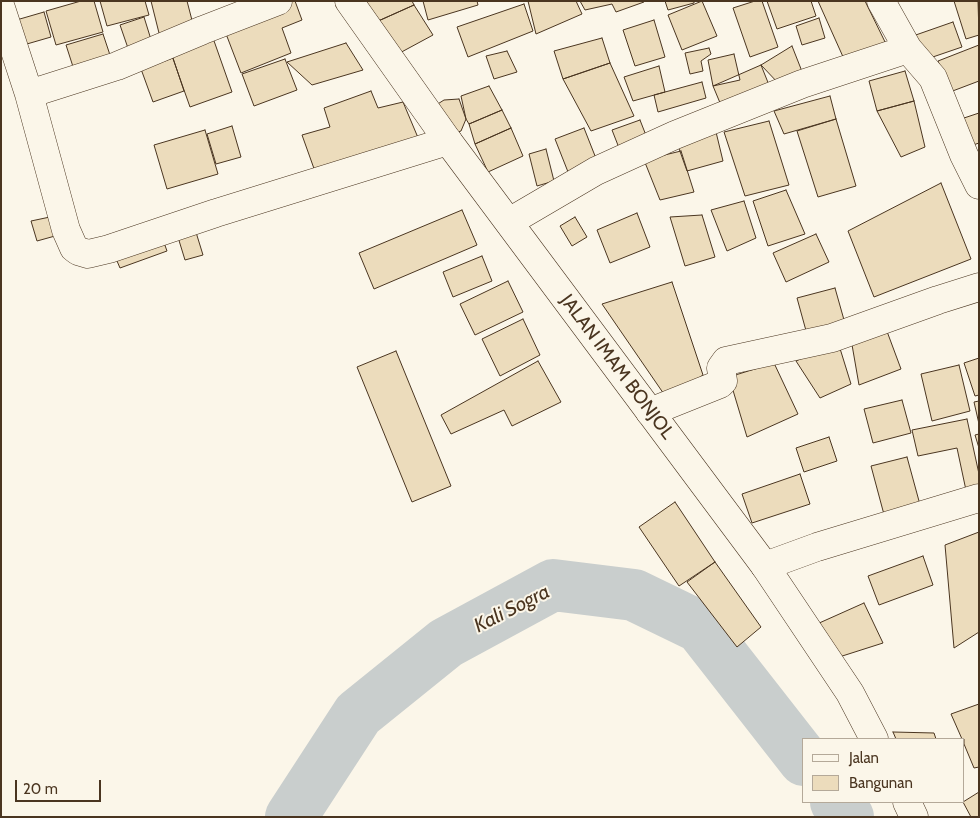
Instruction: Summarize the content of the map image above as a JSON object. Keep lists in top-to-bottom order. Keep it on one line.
{"streets":{"street":["JALAN IMAM BONJOL"]},"water":["Kali Sogra"],"legend":["Jalan","Bangunan"],"scale_bar":"20 m"}
